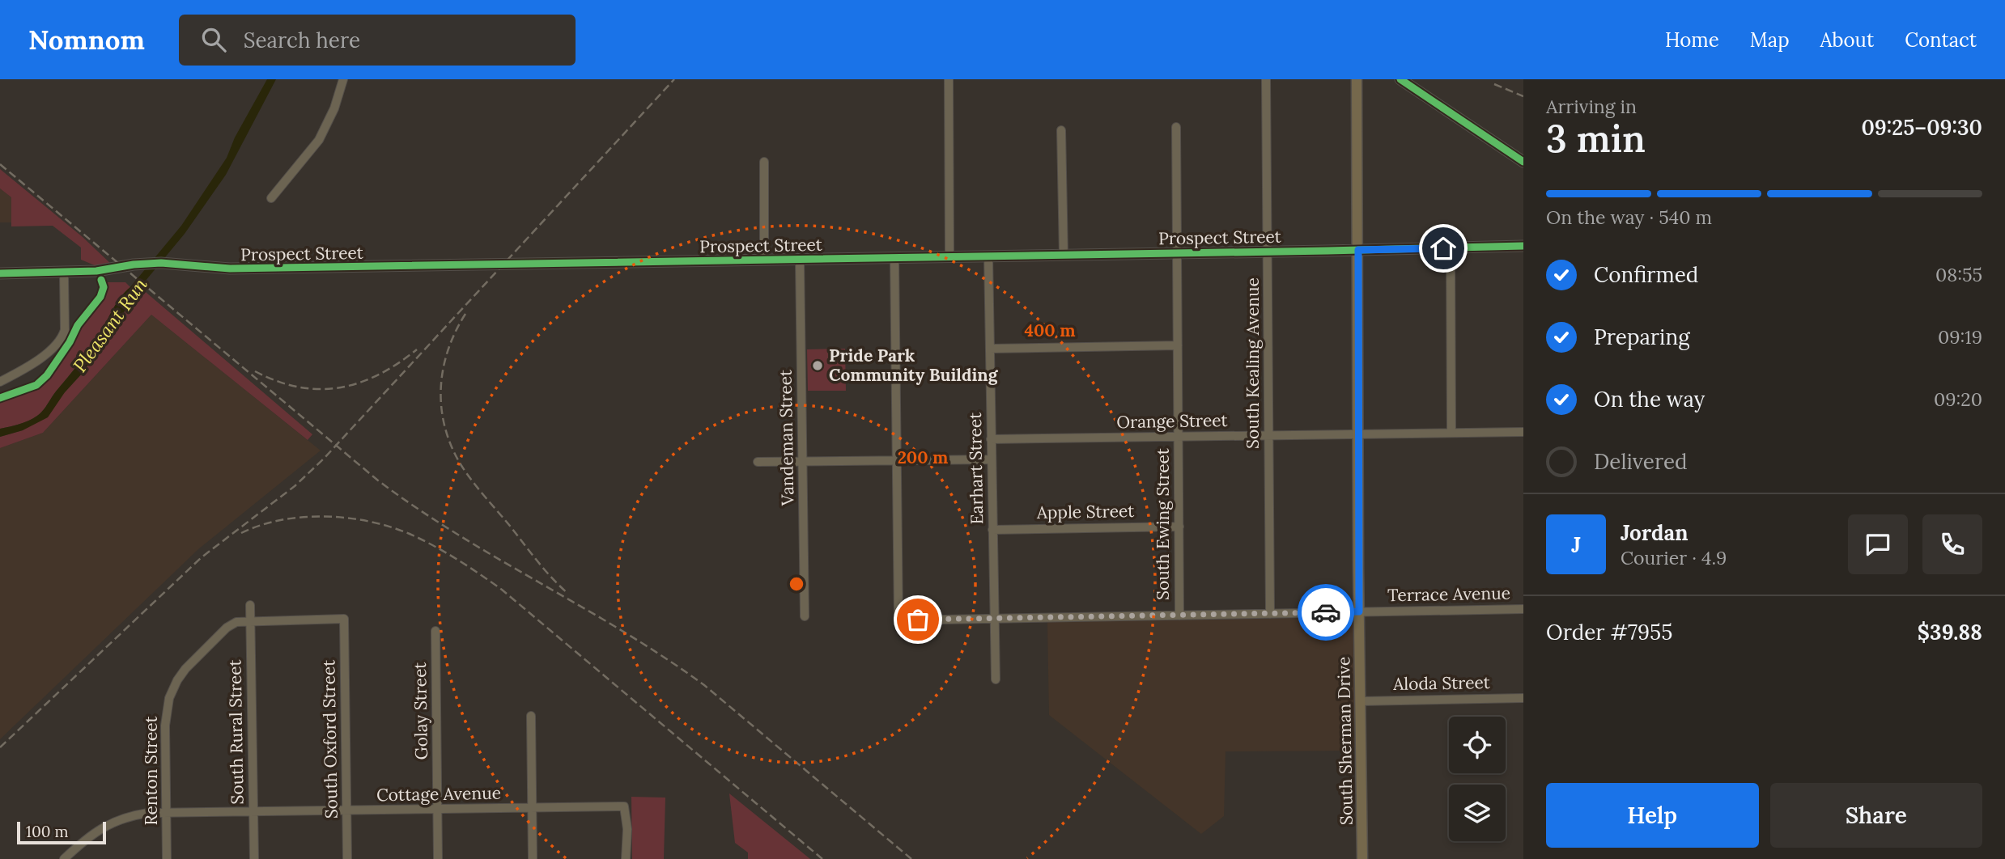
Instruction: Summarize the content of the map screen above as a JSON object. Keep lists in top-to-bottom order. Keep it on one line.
{"streets":{"main road":["Prospect Street","South Sherman Drive"],"street":["South Kealing Avenue","Orange Street","Vandeman Street","Earhart Street","Apple Street","South Ewing Street","Terrace Avenue","Aloda Street","Golay Street","South Rural Street","South Oxford Street","Renton Street","Cottage Avenue"]},"crossings":[["Prospect Street","South Kealing Avenue"],["Prospect Street","Vandeman Street"],["Prospect Street","Earhart Street"],["Prospect Street","South Ewing Street"],["Prospect Street","South Sherman Drive"],["South Kealing Avenue","Orange Street"],["South Kealing Avenue","Terrace Avenue"],["Orange Street","Earhart Street"],["Orange Street","South Ewing Street"],["Orange Street","South Sherman Drive"],["Earhart Street","Apple Street"],["Earhart Street","Terrace Avenue"],["Apple Street","South Ewing Street"],["South Ewing Street","Terrace Avenue"],["Terrace Avenue","South Sherman Drive"],["Aloda Street","South Sherman Drive"],["Golay Street","Cottage Avenue"],["South Rural Street","South Oxford Street"],["South Rural Street","Renton Street"],["South Rural Street","Cottage Avenue"],["South Oxford Street","Renton Street"],["South Oxford Street","Cottage Avenue"],["Renton Street","Cottage Avenue"]],"water":["Pleasant Run"],"places":["Pride Park Community Building"],"scale_bar":"100 m","page":{"header":"Nomnom","search":"Search here","nav":["Home","Map","About","Contact"],"heading":["3 min","Arriving in","09:25–09:30"],"panel":["Jordan","Courier · 4.9","Order #7955","$39.88"],"bar":"On the way · 540 m","list":[["Confirmed","08:55"],["Preparing","09:19"],["On the way","09:20"],"Delivered"],"round":"J","buttons":["Help","Share"],"scale":"100 m"},"rings":["400 m","200 m"]}
